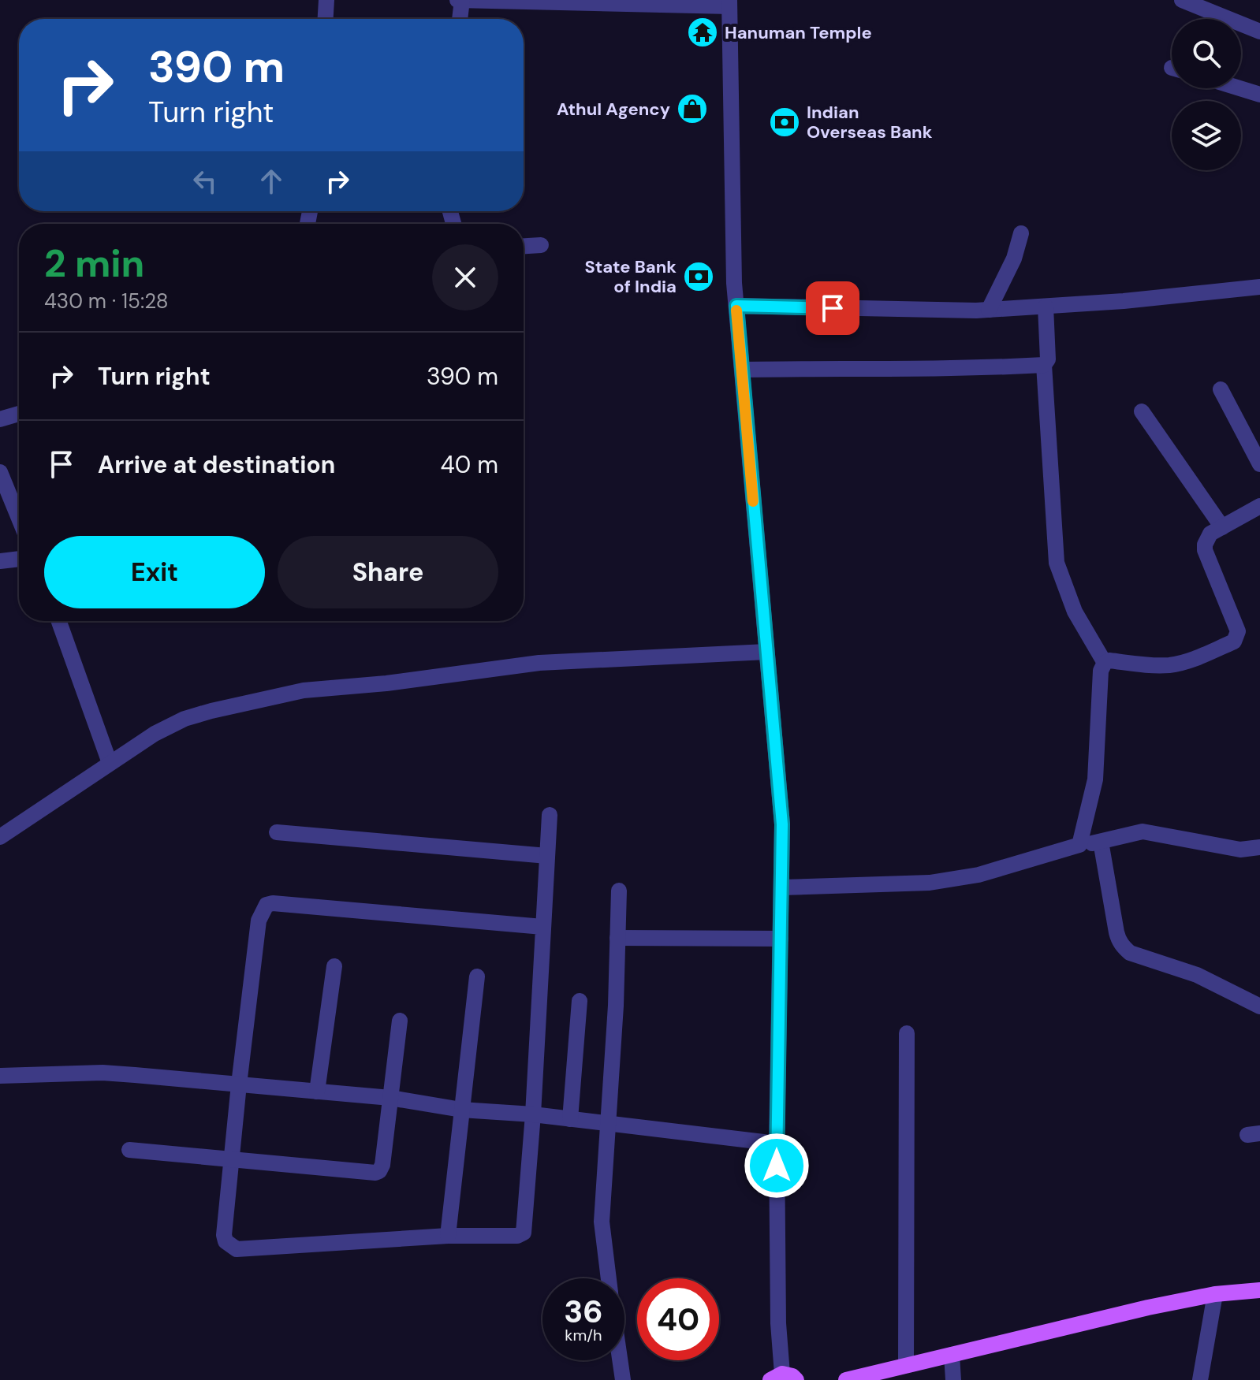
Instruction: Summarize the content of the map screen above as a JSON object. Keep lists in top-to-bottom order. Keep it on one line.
{"places":{"temple":["Hanuman Temple"],"shop":["Athul Agency"],"bank":["Indian Overseas Bank","State Bank of India"]},"page":{"turn":["390 m","Turn right"],"heading":["2 min","430 m · 15:28"],"list":[{"name":"Turn right","value":"390 m"},{"name":"Arrive at destination","value":"40 m"}],"buttons":["Exit","Share"],"speed":"36 km/h","limit":"40"}}
